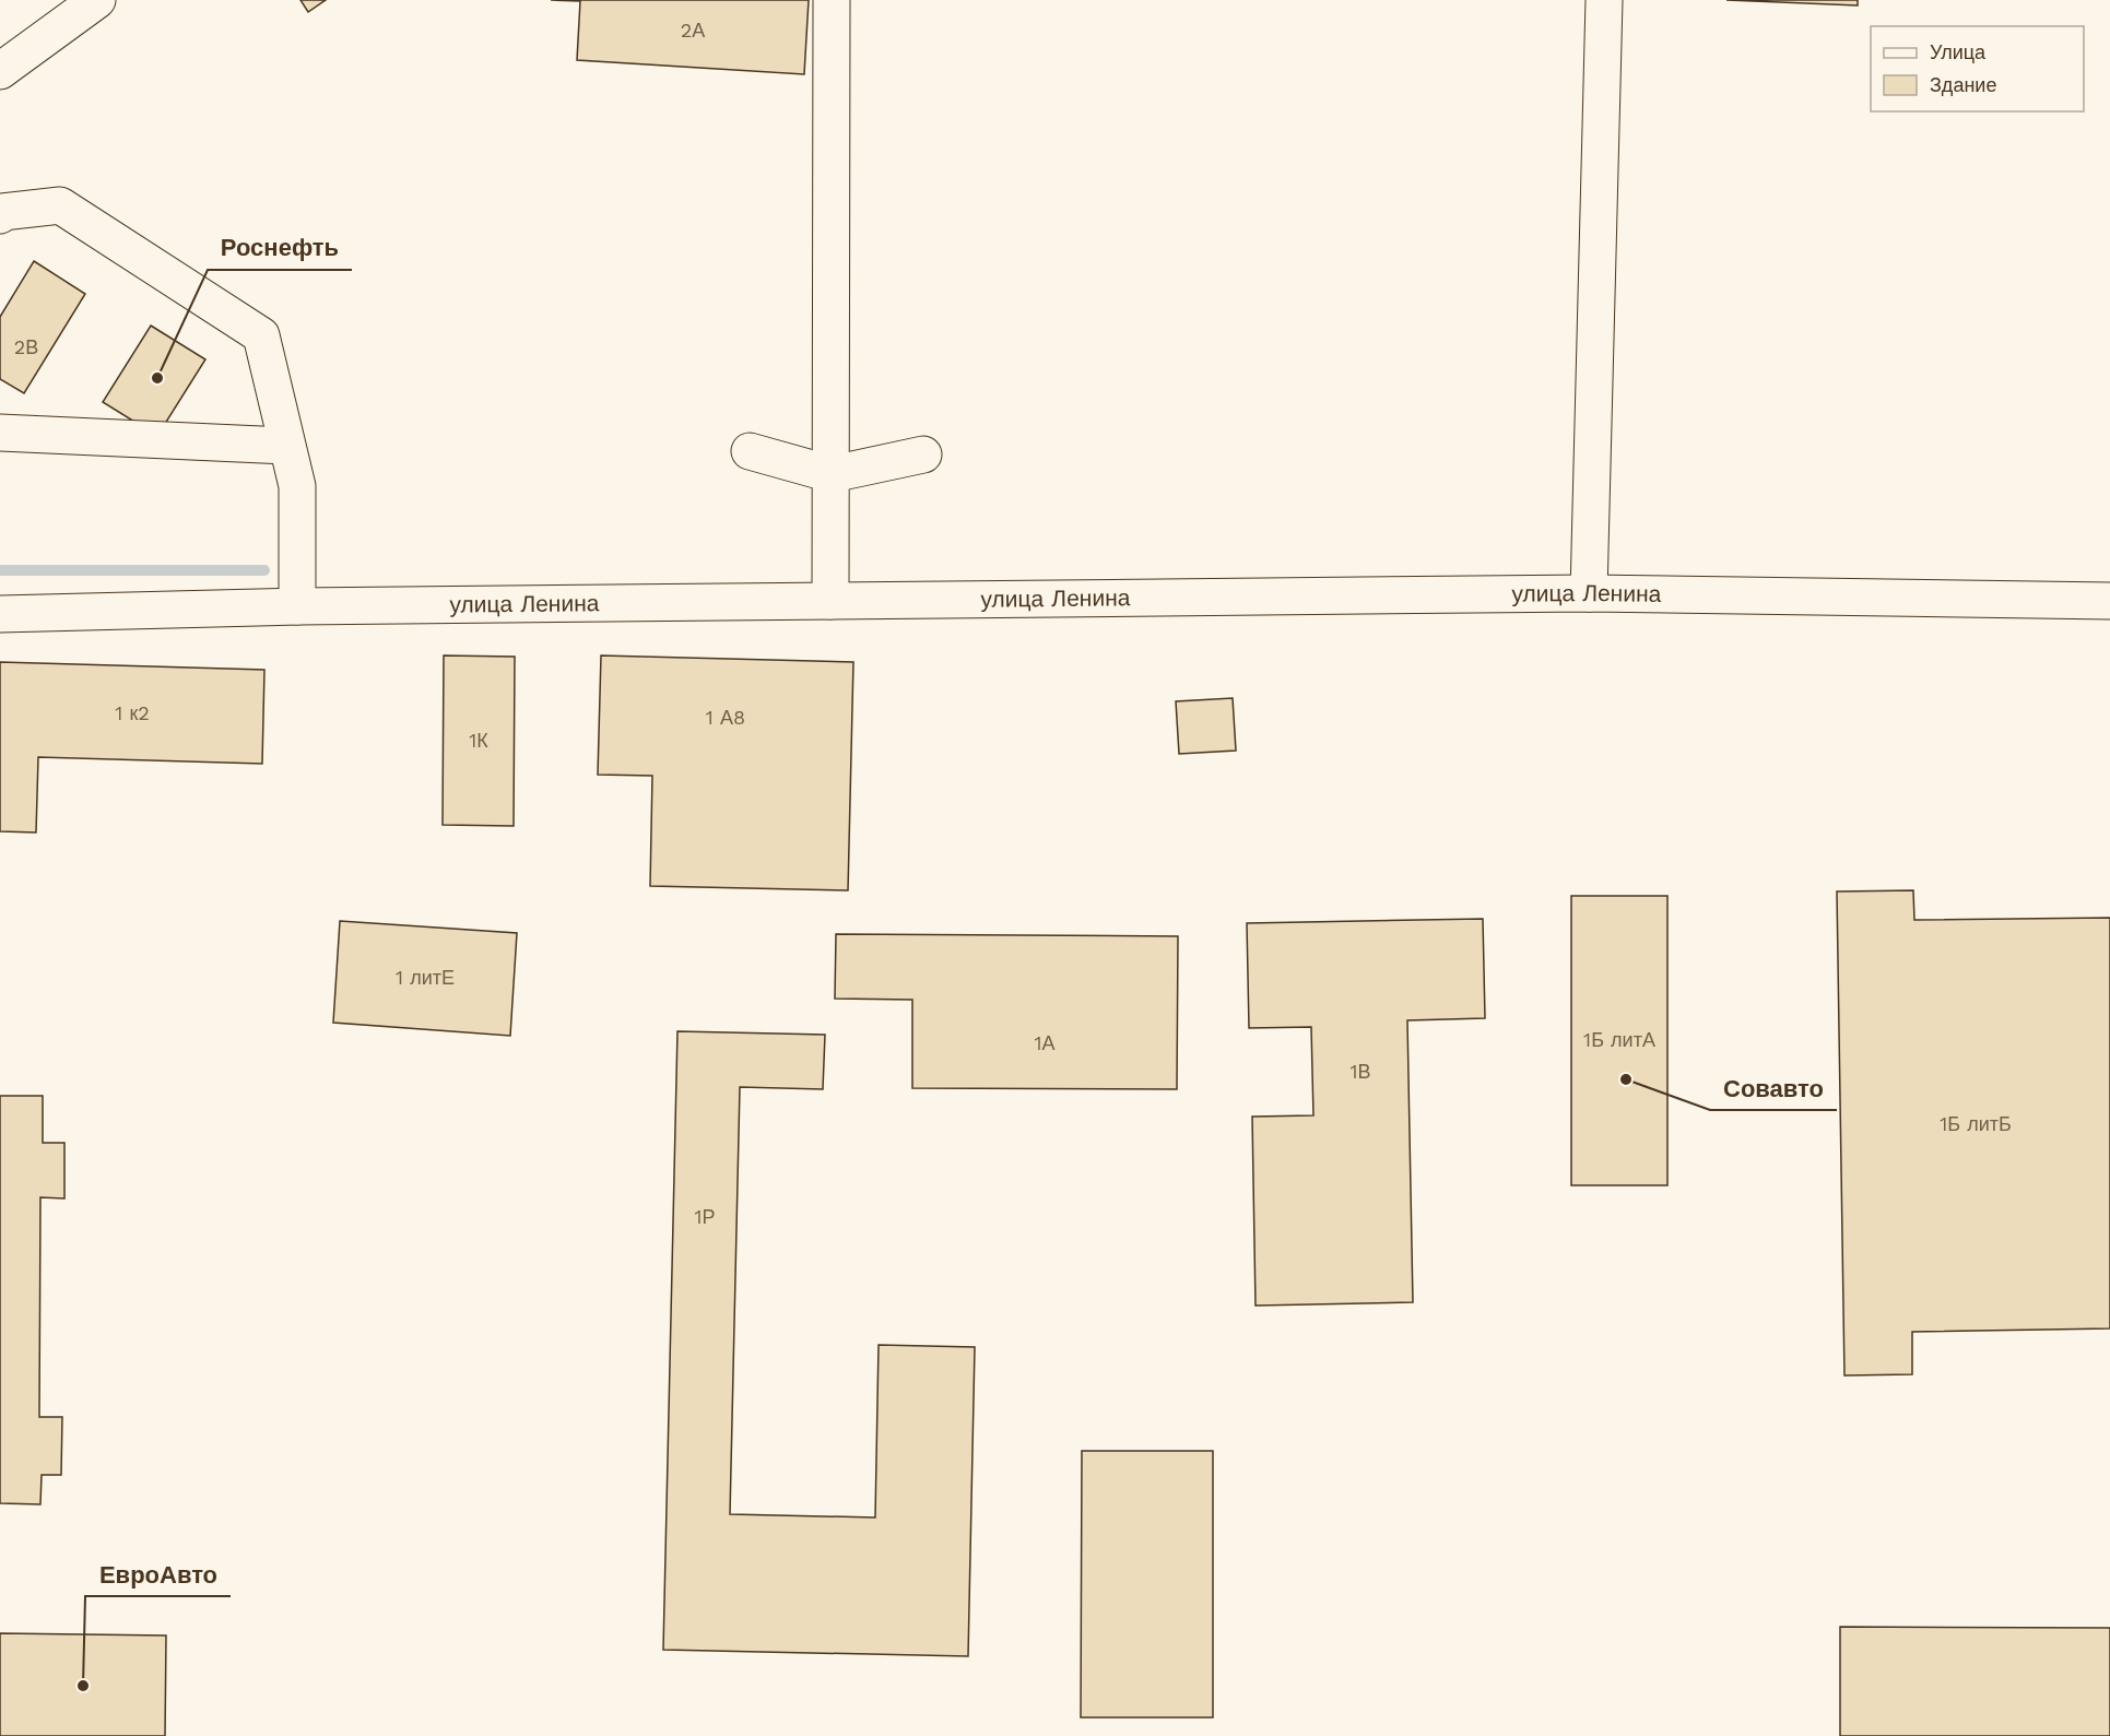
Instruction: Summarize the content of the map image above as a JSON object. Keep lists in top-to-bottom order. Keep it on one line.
{"streets":{"street":["улица Ленина"]},"places":["Роснефть","Совавто","ЕвроАвто"],"house_numbers":["2А","2В","1 к2","1 А8","1К","1 литЕ","1Б литА","1А","1В","1Б литБ","1Р"],"legend":["Улица","Здание"]}
